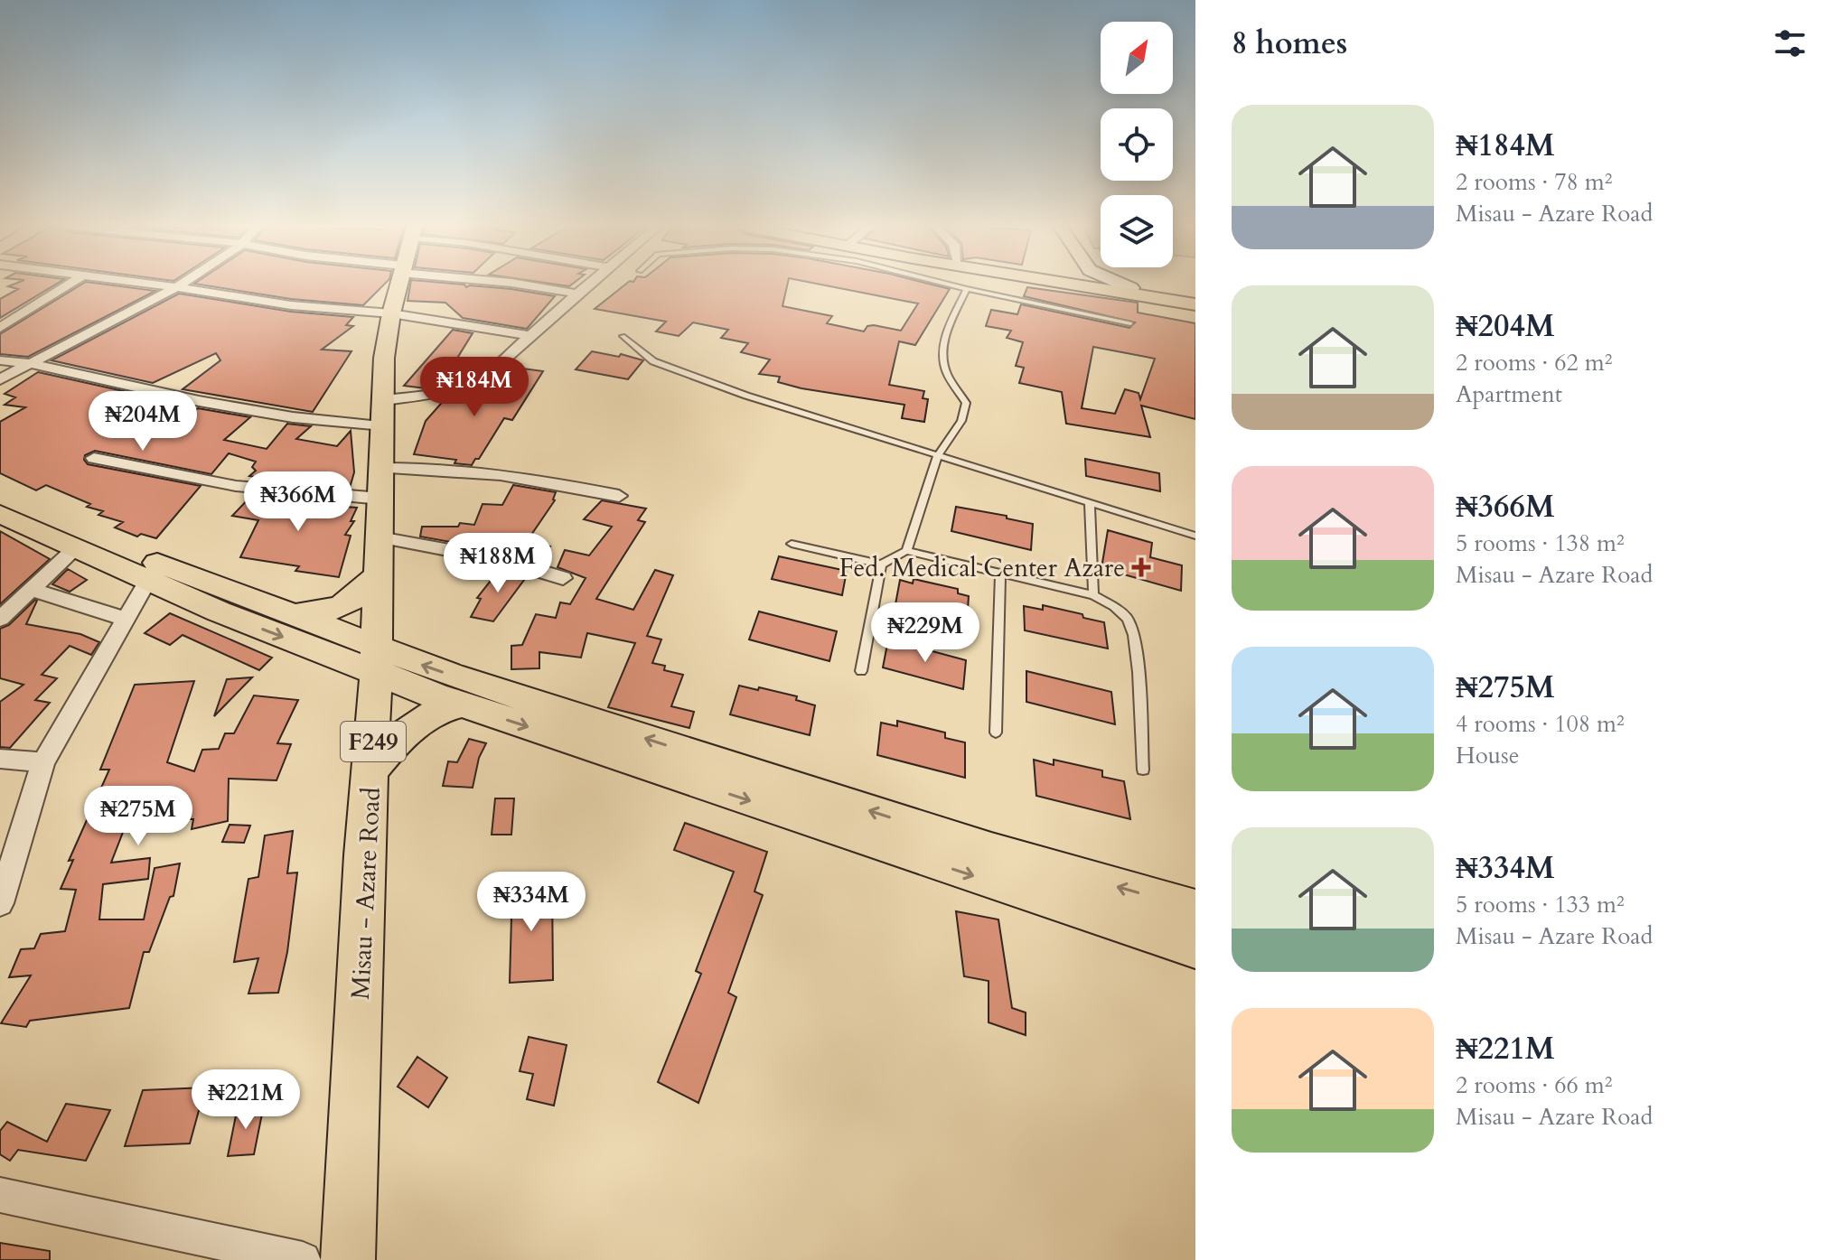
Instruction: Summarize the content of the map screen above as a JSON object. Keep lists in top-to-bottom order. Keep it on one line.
{"streets":{"main road":["F249","Misau - Azare Road"]},"places":{"health":["Fed. Medical Center Azare"]},"north":"top right","page":{"heading":"8 homes","list":[{"name":"₦184M","note":"2 rooms · 78 m² · Misau - Azare Road"},{"name":"₦204M","note":"2 rooms · 62 m² · Apartment"},{"name":"₦366M","note":"5 rooms · 138 m² · Misau - Azare Road"},{"name":"₦275M","note":"4 rooms · 108 m² · House"},{"name":"₦334M","note":"5 rooms · 133 m² · Misau - Azare Road"},{"name":"₦221M","note":"2 rooms · 66 m² · Misau - Azare Road"}],"price":["₦184M","₦204M","₦366M","₦188M","₦229M","₦275M","₦334M","₦221M"]}}
